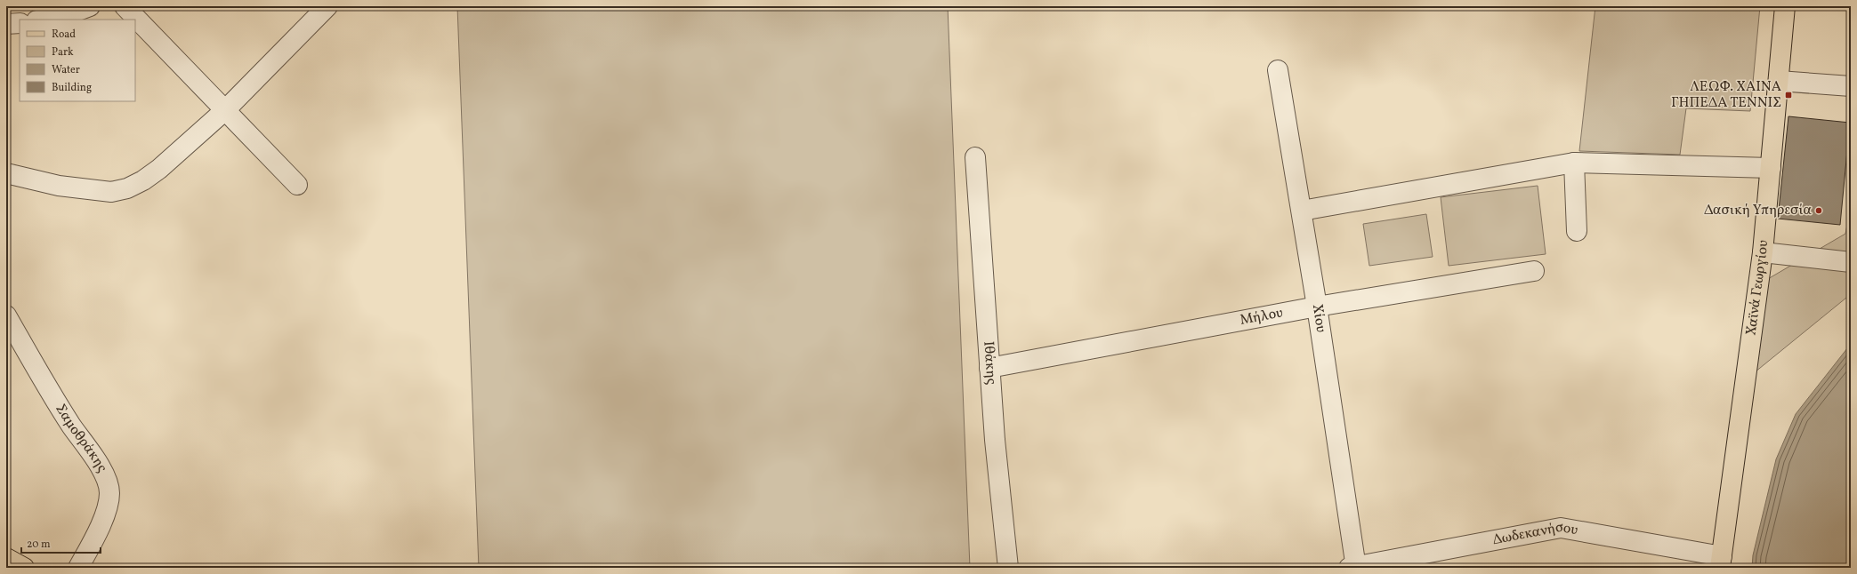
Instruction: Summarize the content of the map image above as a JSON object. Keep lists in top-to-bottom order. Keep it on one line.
{"streets":{"main road":["Χαϊνά Γεωργίου"],"street":["Μήλου","Χίου","Ιθάκης","Σαμοθράκης","Δωδεκανήσου"]},"crossings":[["Χαϊνά Γεωργίου","Δωδεκανήσου"],["Μήλου","Χίου"],["Μήλου","Ιθάκης"],["Χίου","Δωδεκανήσου"]],"places":{"transit":["ΛΕΩΦ. ΧΑΙΝΑ ΓΗΠΕΔΑ ΤΕΝΝΙΣ"],"other":["Δασική Υπηρεσία"]},"legend":["Road","Park","Water","Building"],"scale_bar":"20 m"}
